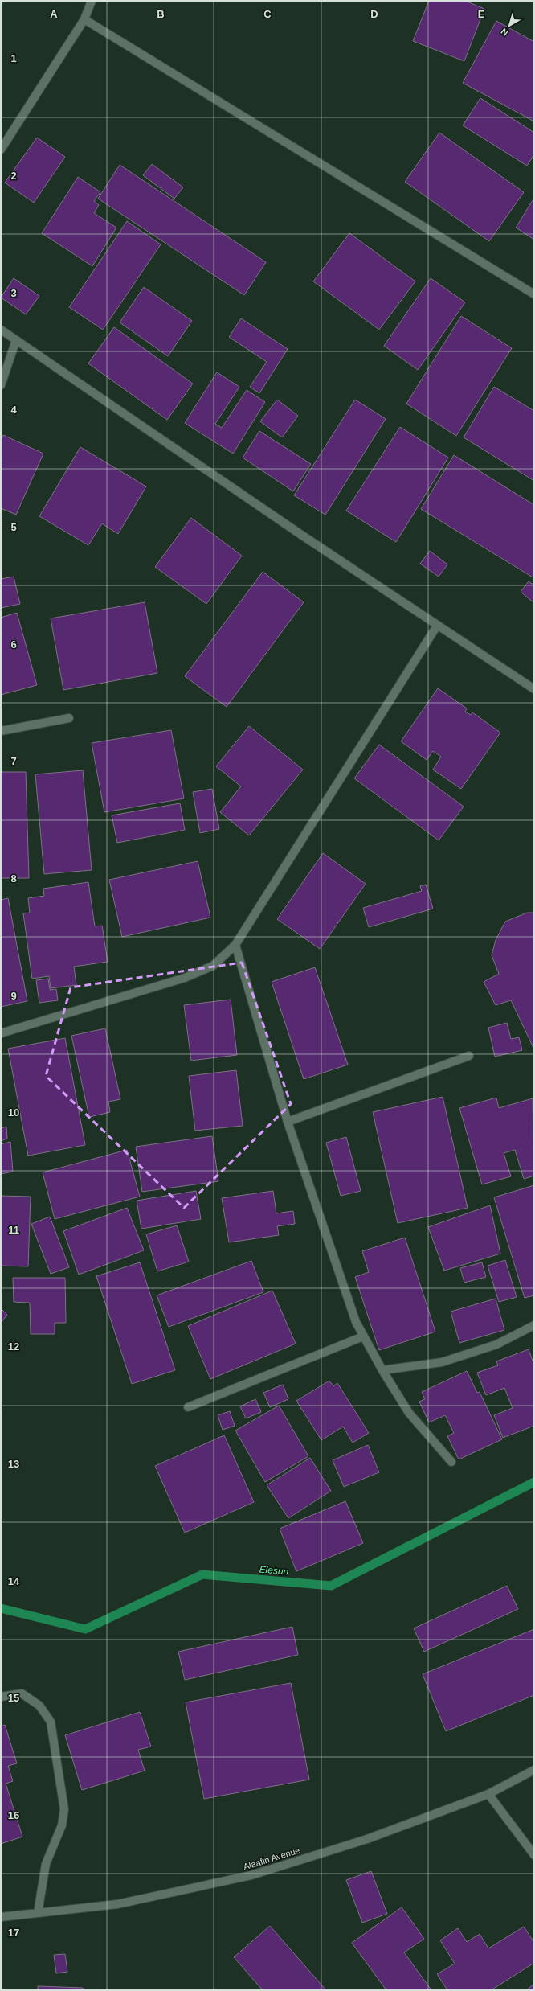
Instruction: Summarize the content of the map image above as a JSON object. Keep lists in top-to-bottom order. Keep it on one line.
{"streets":{"street":["Alaafin Avenue"]},"water":["Elesun"],"north":"bottom left","grid":{"columns":["A","B","C","D","E"],"rows":["1","2","3","4","5","6","7","8","9","10","11","12","13","14","15","16","17"]}}
